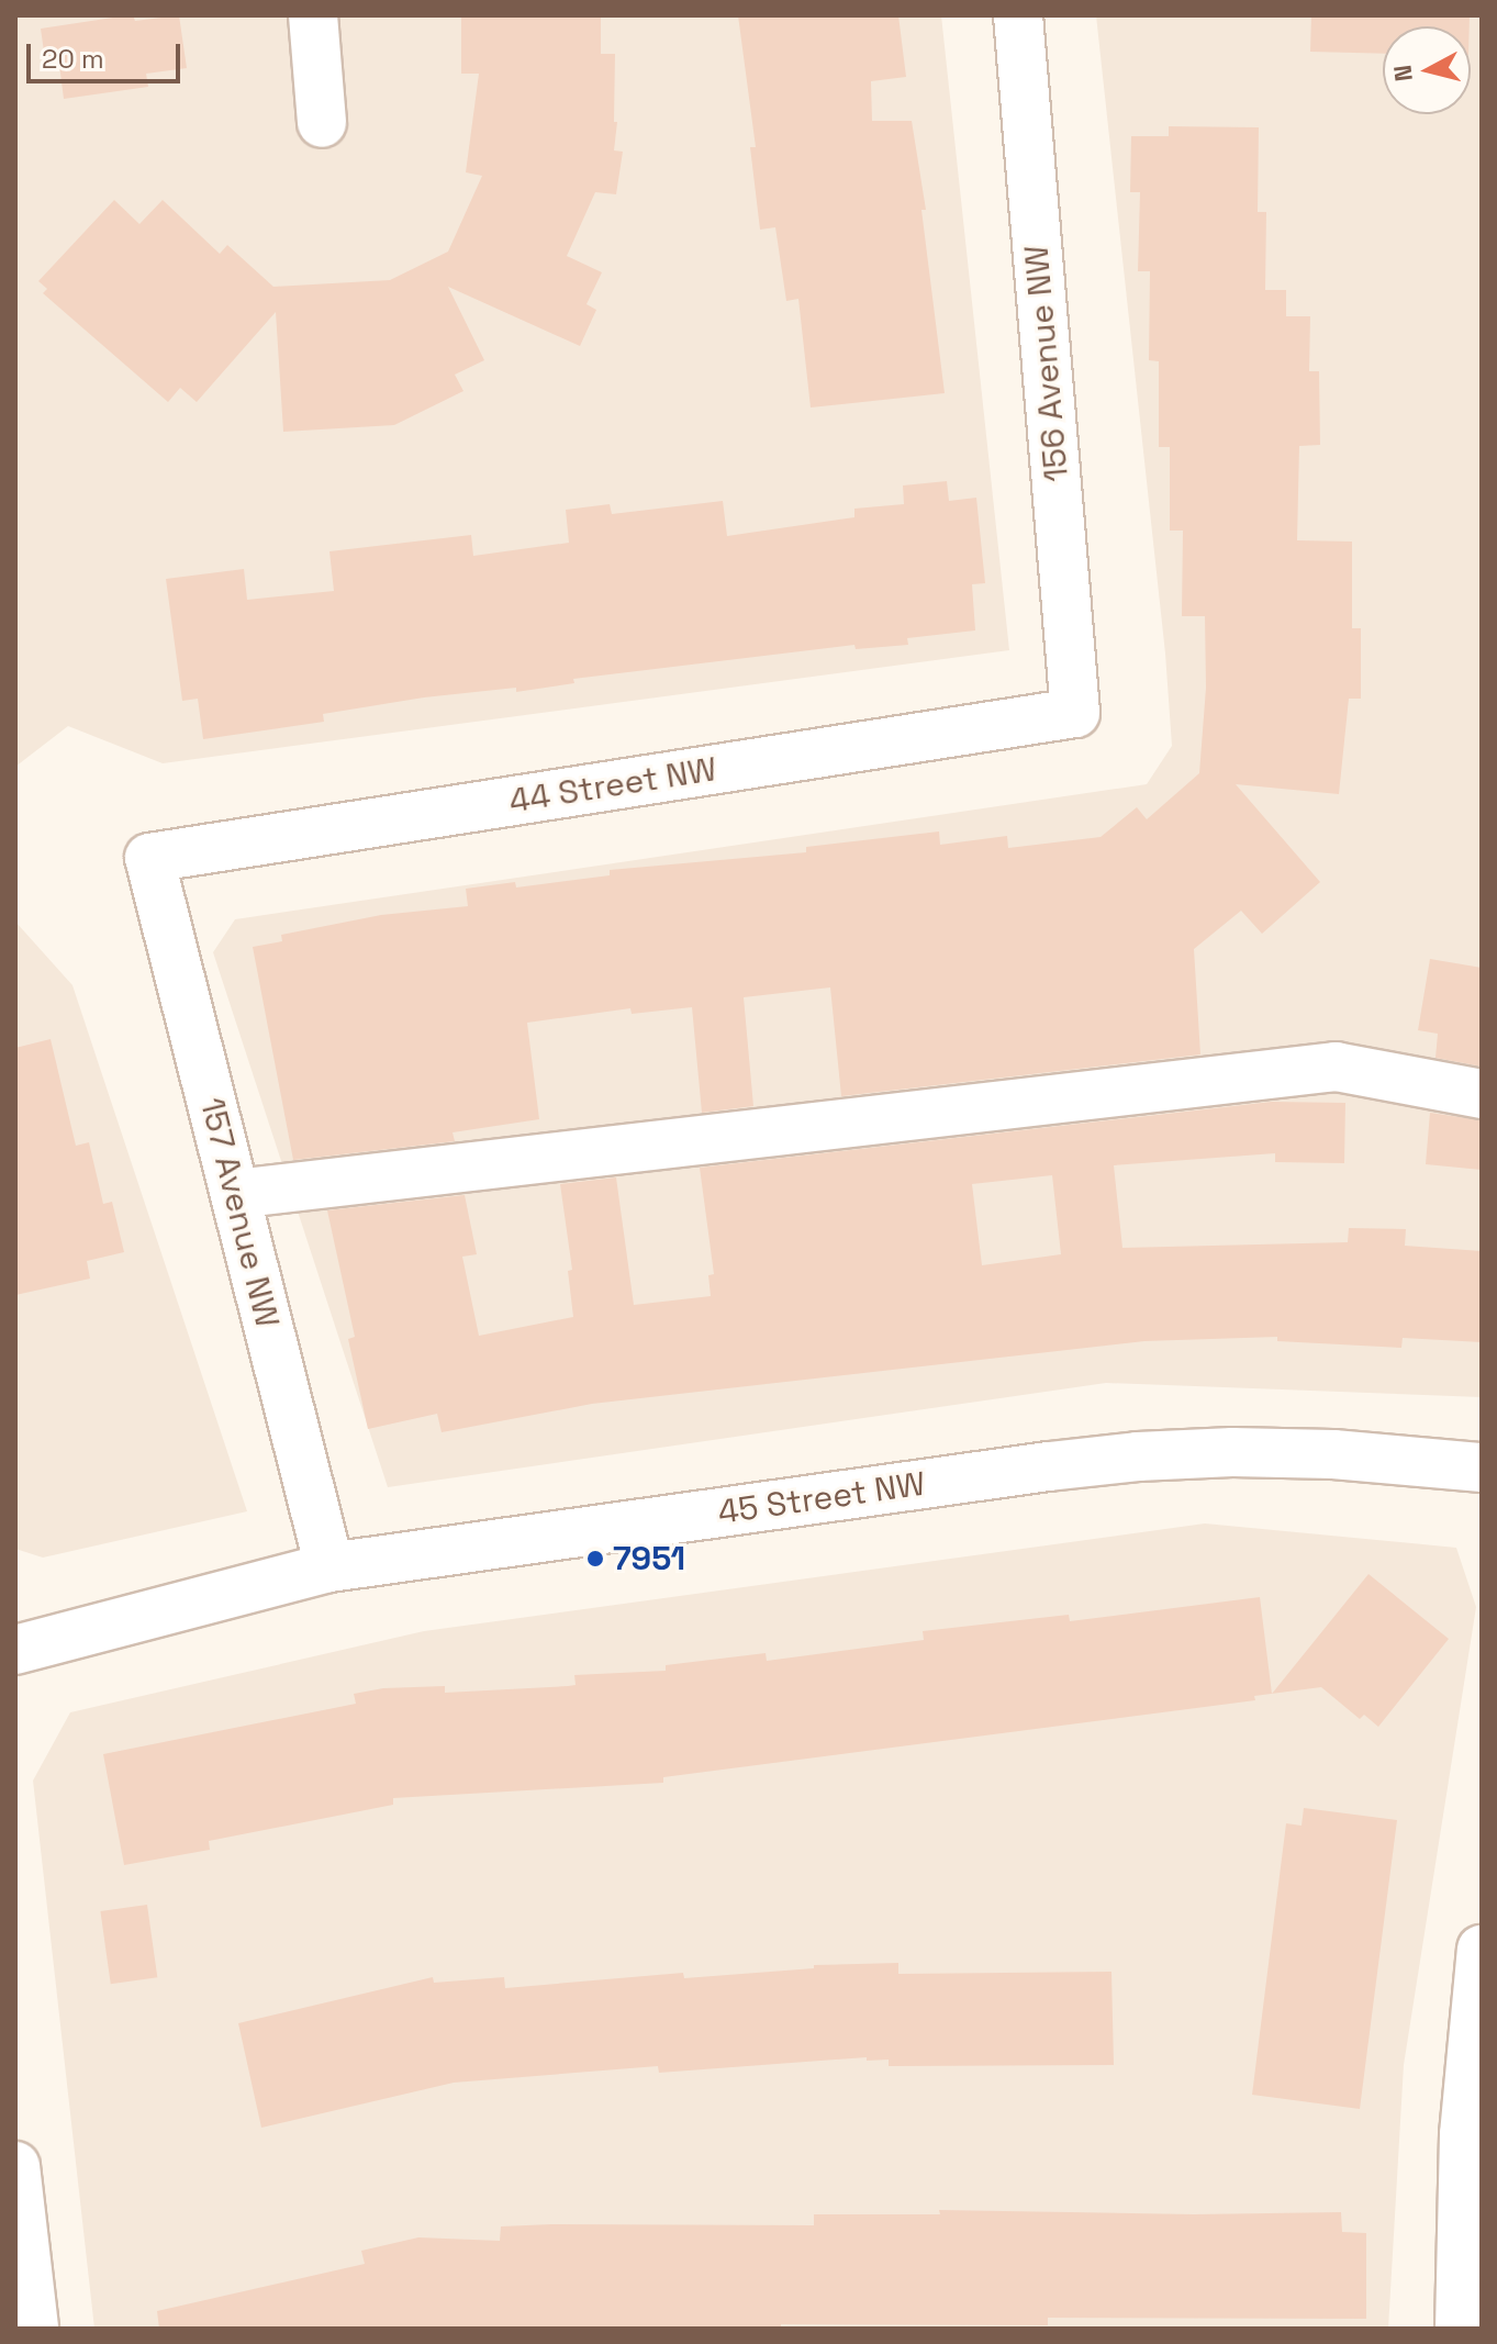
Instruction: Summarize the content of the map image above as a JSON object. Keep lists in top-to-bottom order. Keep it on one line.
{"streets":{"street":["156 Avenue NW","44 Street NW","157 Avenue NW","45 Street NW"]},"crossings":[["156 Avenue NW","44 Street NW"],["44 Street NW","157 Avenue NW"],["157 Avenue NW","45 Street NW"]],"places":["7951"],"scale_bar":"20 m","north":"left"}
